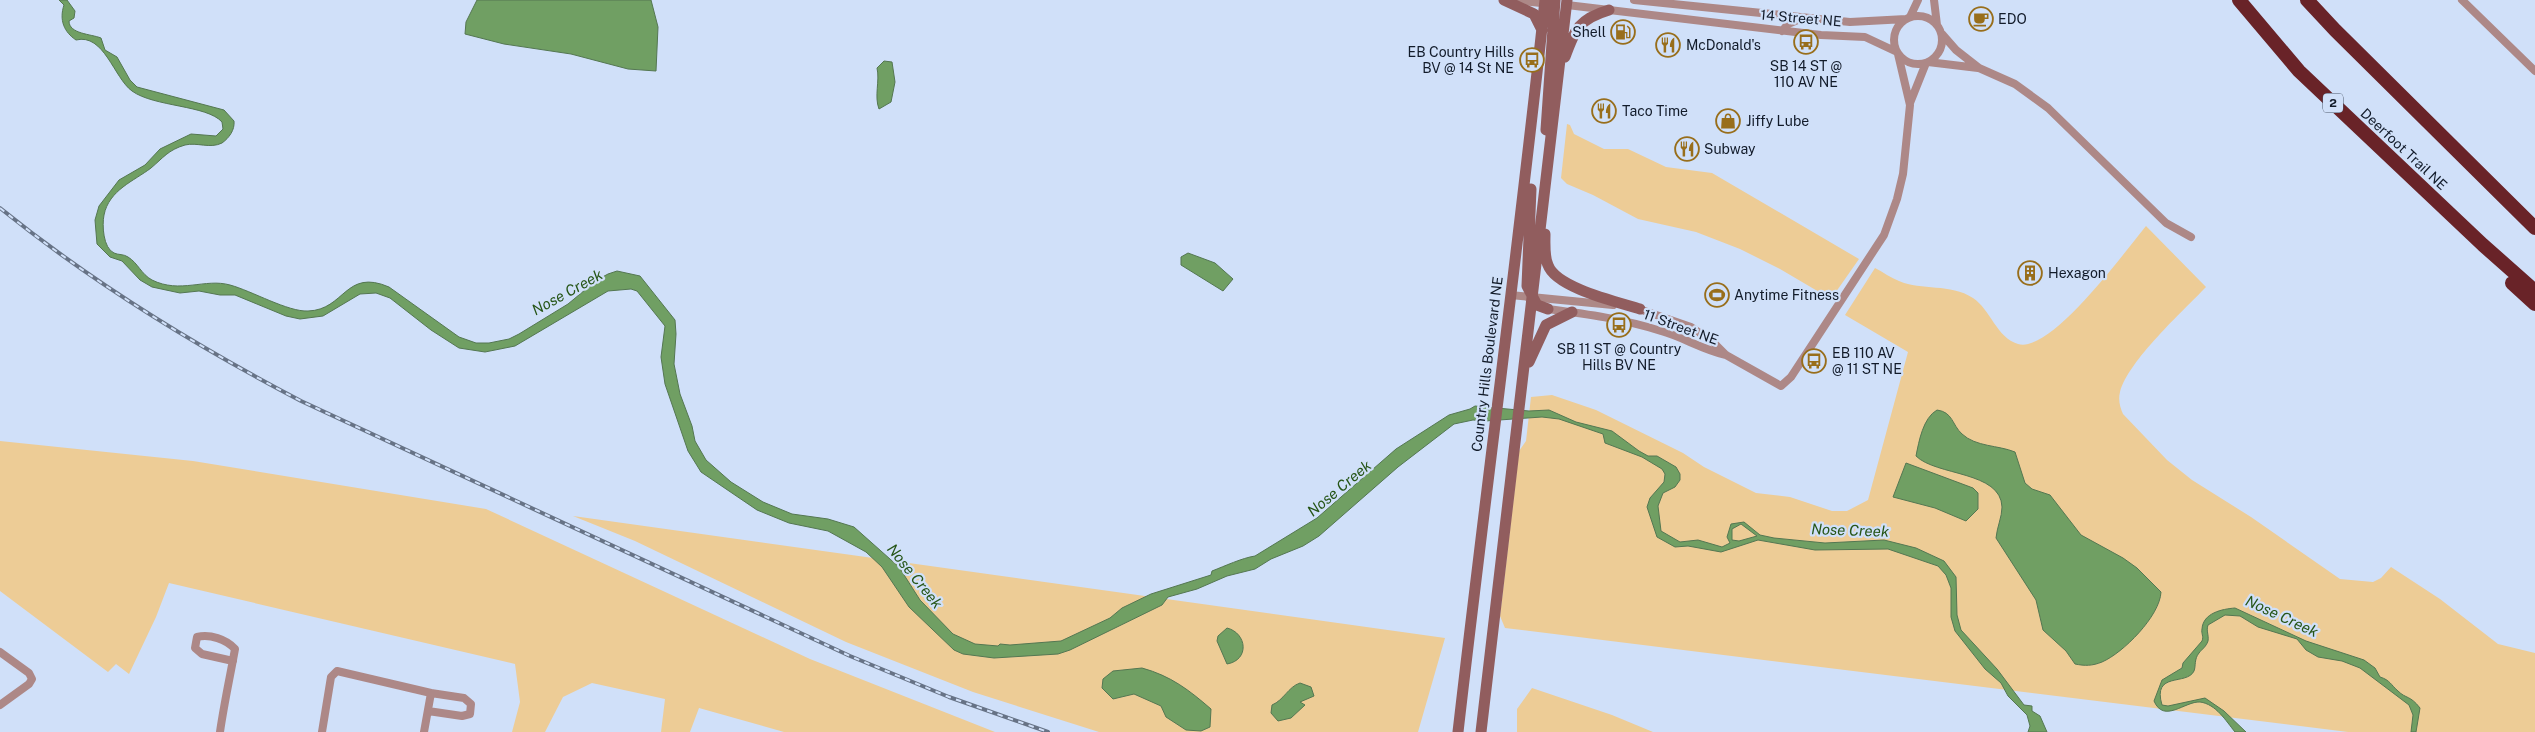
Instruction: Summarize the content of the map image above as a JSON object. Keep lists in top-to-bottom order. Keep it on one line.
{"streets":{"highway":["2","Deerfoot Trail NE"],"main road":["Country Hills Boulevard NE"],"street":["14 Street NE","11 Street NE"]},"crossings":[["14 Street NE","Country Hills Boulevard NE"],["11 Street NE","Country Hills Boulevard NE"]],"water":["Nose Creek"],"places":{"cafe":["EDO"],"fuel station":["Shell"],"bus stop":["SB 14 ST @ 110 AV NE","EB Country Hills BV @ 14 St NE","SB 11 ST @ Country Hills BV NE","EB 110 AV @ 11 ST NE"],"restaurant":["McDonald's","Taco Time","Subway"],"shop":["Jiffy Lube"],"building":["Hexagon"],"sports":["Anytime Fitness"]}}
